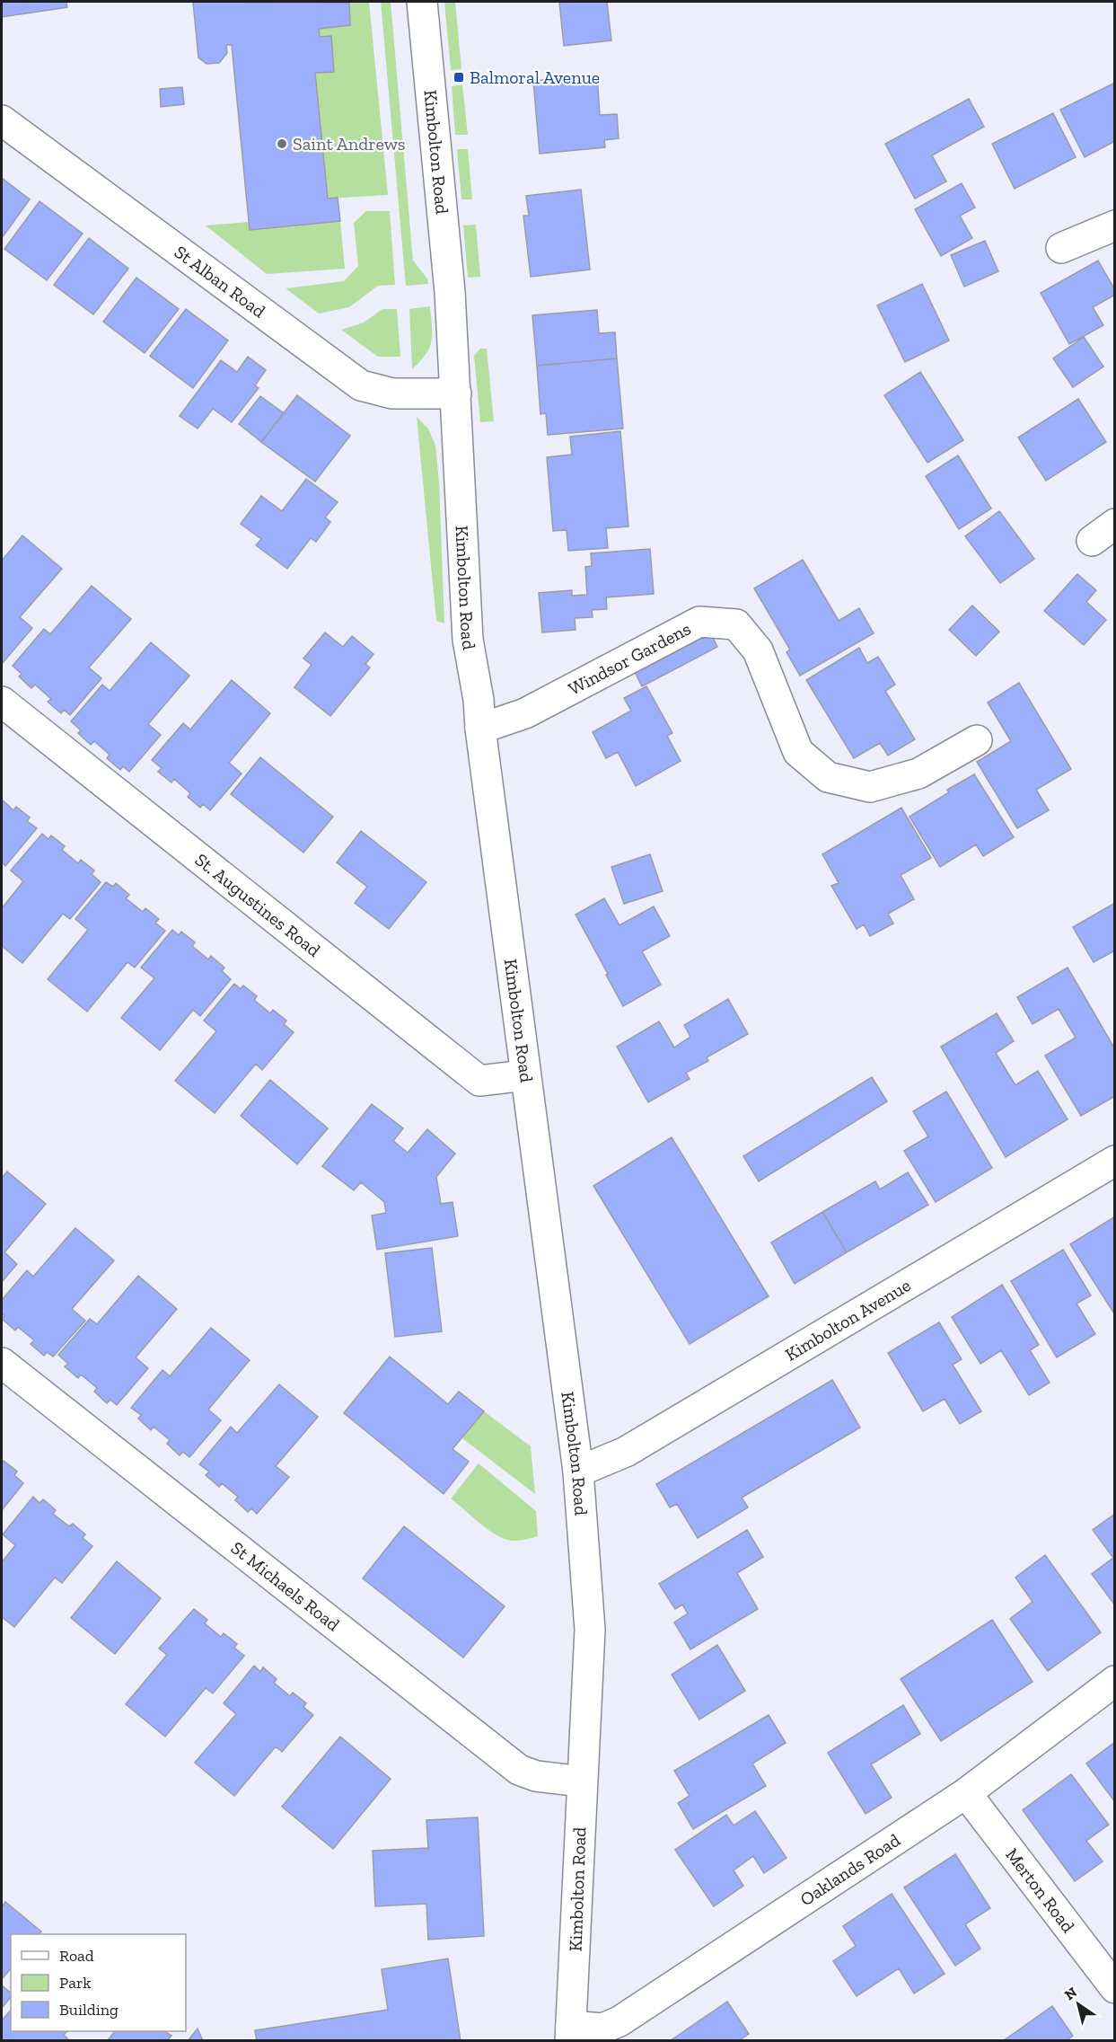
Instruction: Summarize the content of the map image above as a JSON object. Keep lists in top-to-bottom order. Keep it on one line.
{"streets":{"street":["Kimbolton Road","St Alban Road","Windsor Gardens","St. Augustines Road","Kimbolton Avenue","St Michaels Road","Oaklands Road","Merton Road"]},"crossings":[["Kimbolton Road","St Alban Road"],["Kimbolton Road","Windsor Gardens"],["Kimbolton Road","St. Augustines Road"],["Kimbolton Road","Kimbolton Avenue"],["Kimbolton Road","St Michaels Road"],["Kimbolton Road","Oaklands Road"],["Oaklands Road","Merton Road"]],"places":{"transit":["Balmoral Avenue"],"other":["Saint Andrews"]},"legend":["Road","Park","Building"],"north":"top left"}
